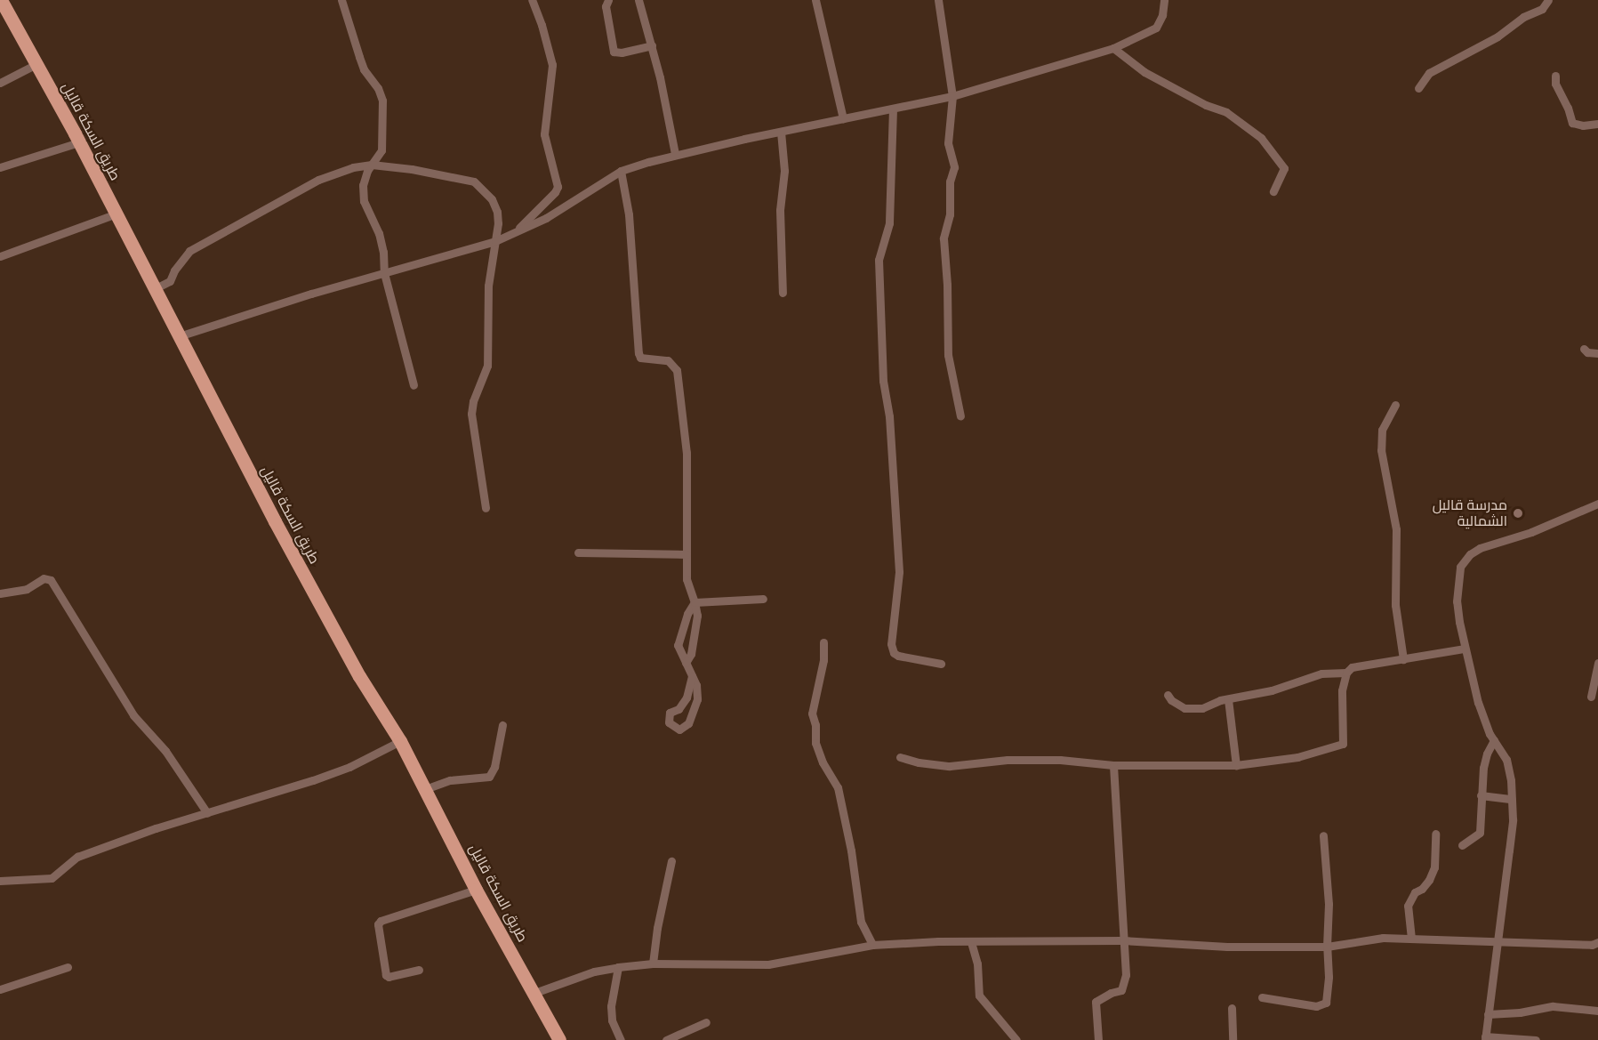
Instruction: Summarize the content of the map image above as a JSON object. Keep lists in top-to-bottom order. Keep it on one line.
{"streets":{"main road":["طريق السكة قاليل"]},"places":["مدرسة قاليل الشمالية"]}
